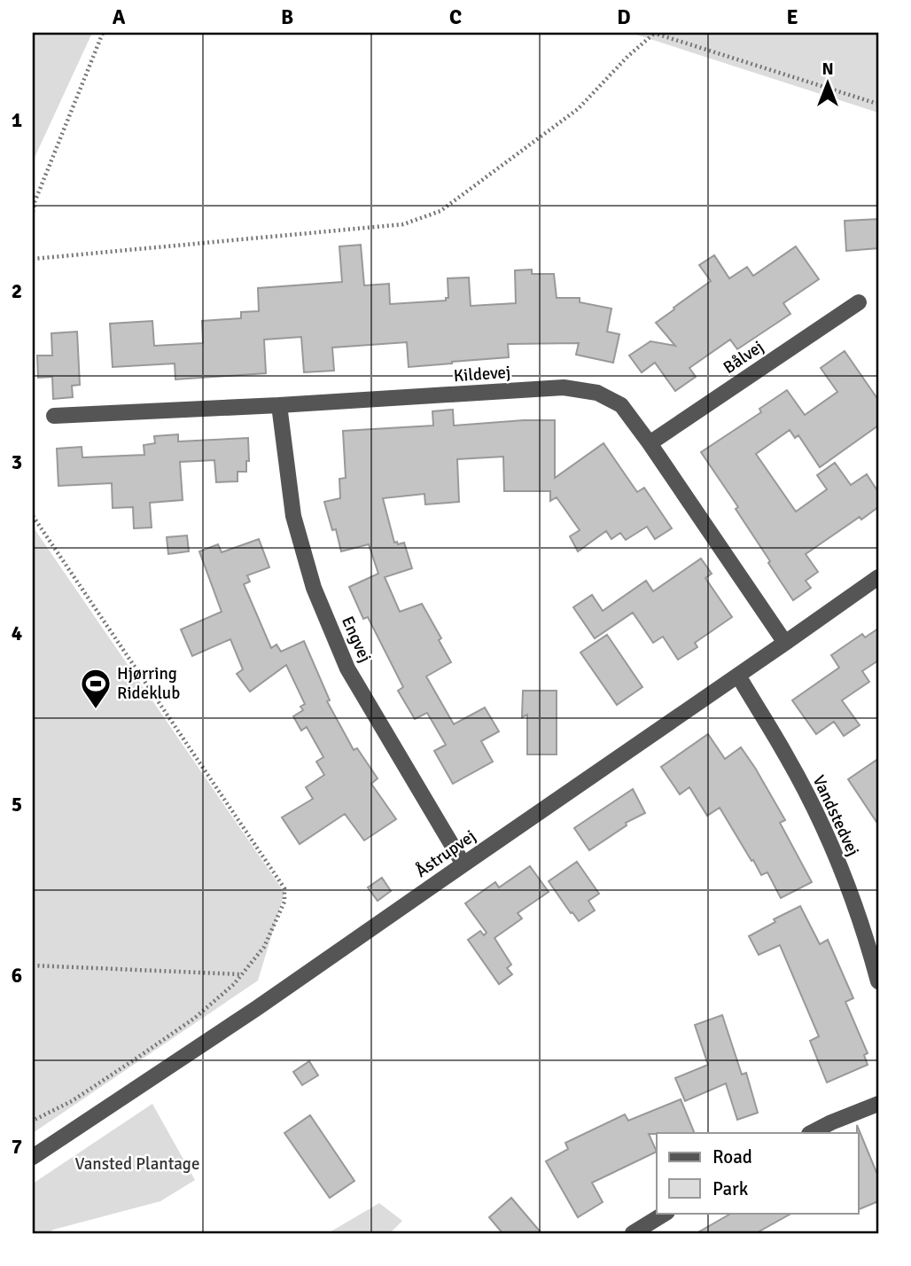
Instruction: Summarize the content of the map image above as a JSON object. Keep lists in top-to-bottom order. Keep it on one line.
{"streets":{"street":["Bålvej","Kildevej","Engvej","Vandstedvej","Åstrupvej"]},"crossings":[["Bålvej","Kildevej"],["Kildevej","Engvej"],["Kildevej","Åstrupvej"],["Engvej","Åstrupvej"],["Vandstedvej","Åstrupvej"]],"parks":["Vansted Plantage"],"places":{"sports":["Hjørring Rideklub"]},"legend":["Road","Park"],"north":"top","grid":{"columns":["A","B","C","D","E"],"rows":["1","2","3","4","5","6","7"]}}
